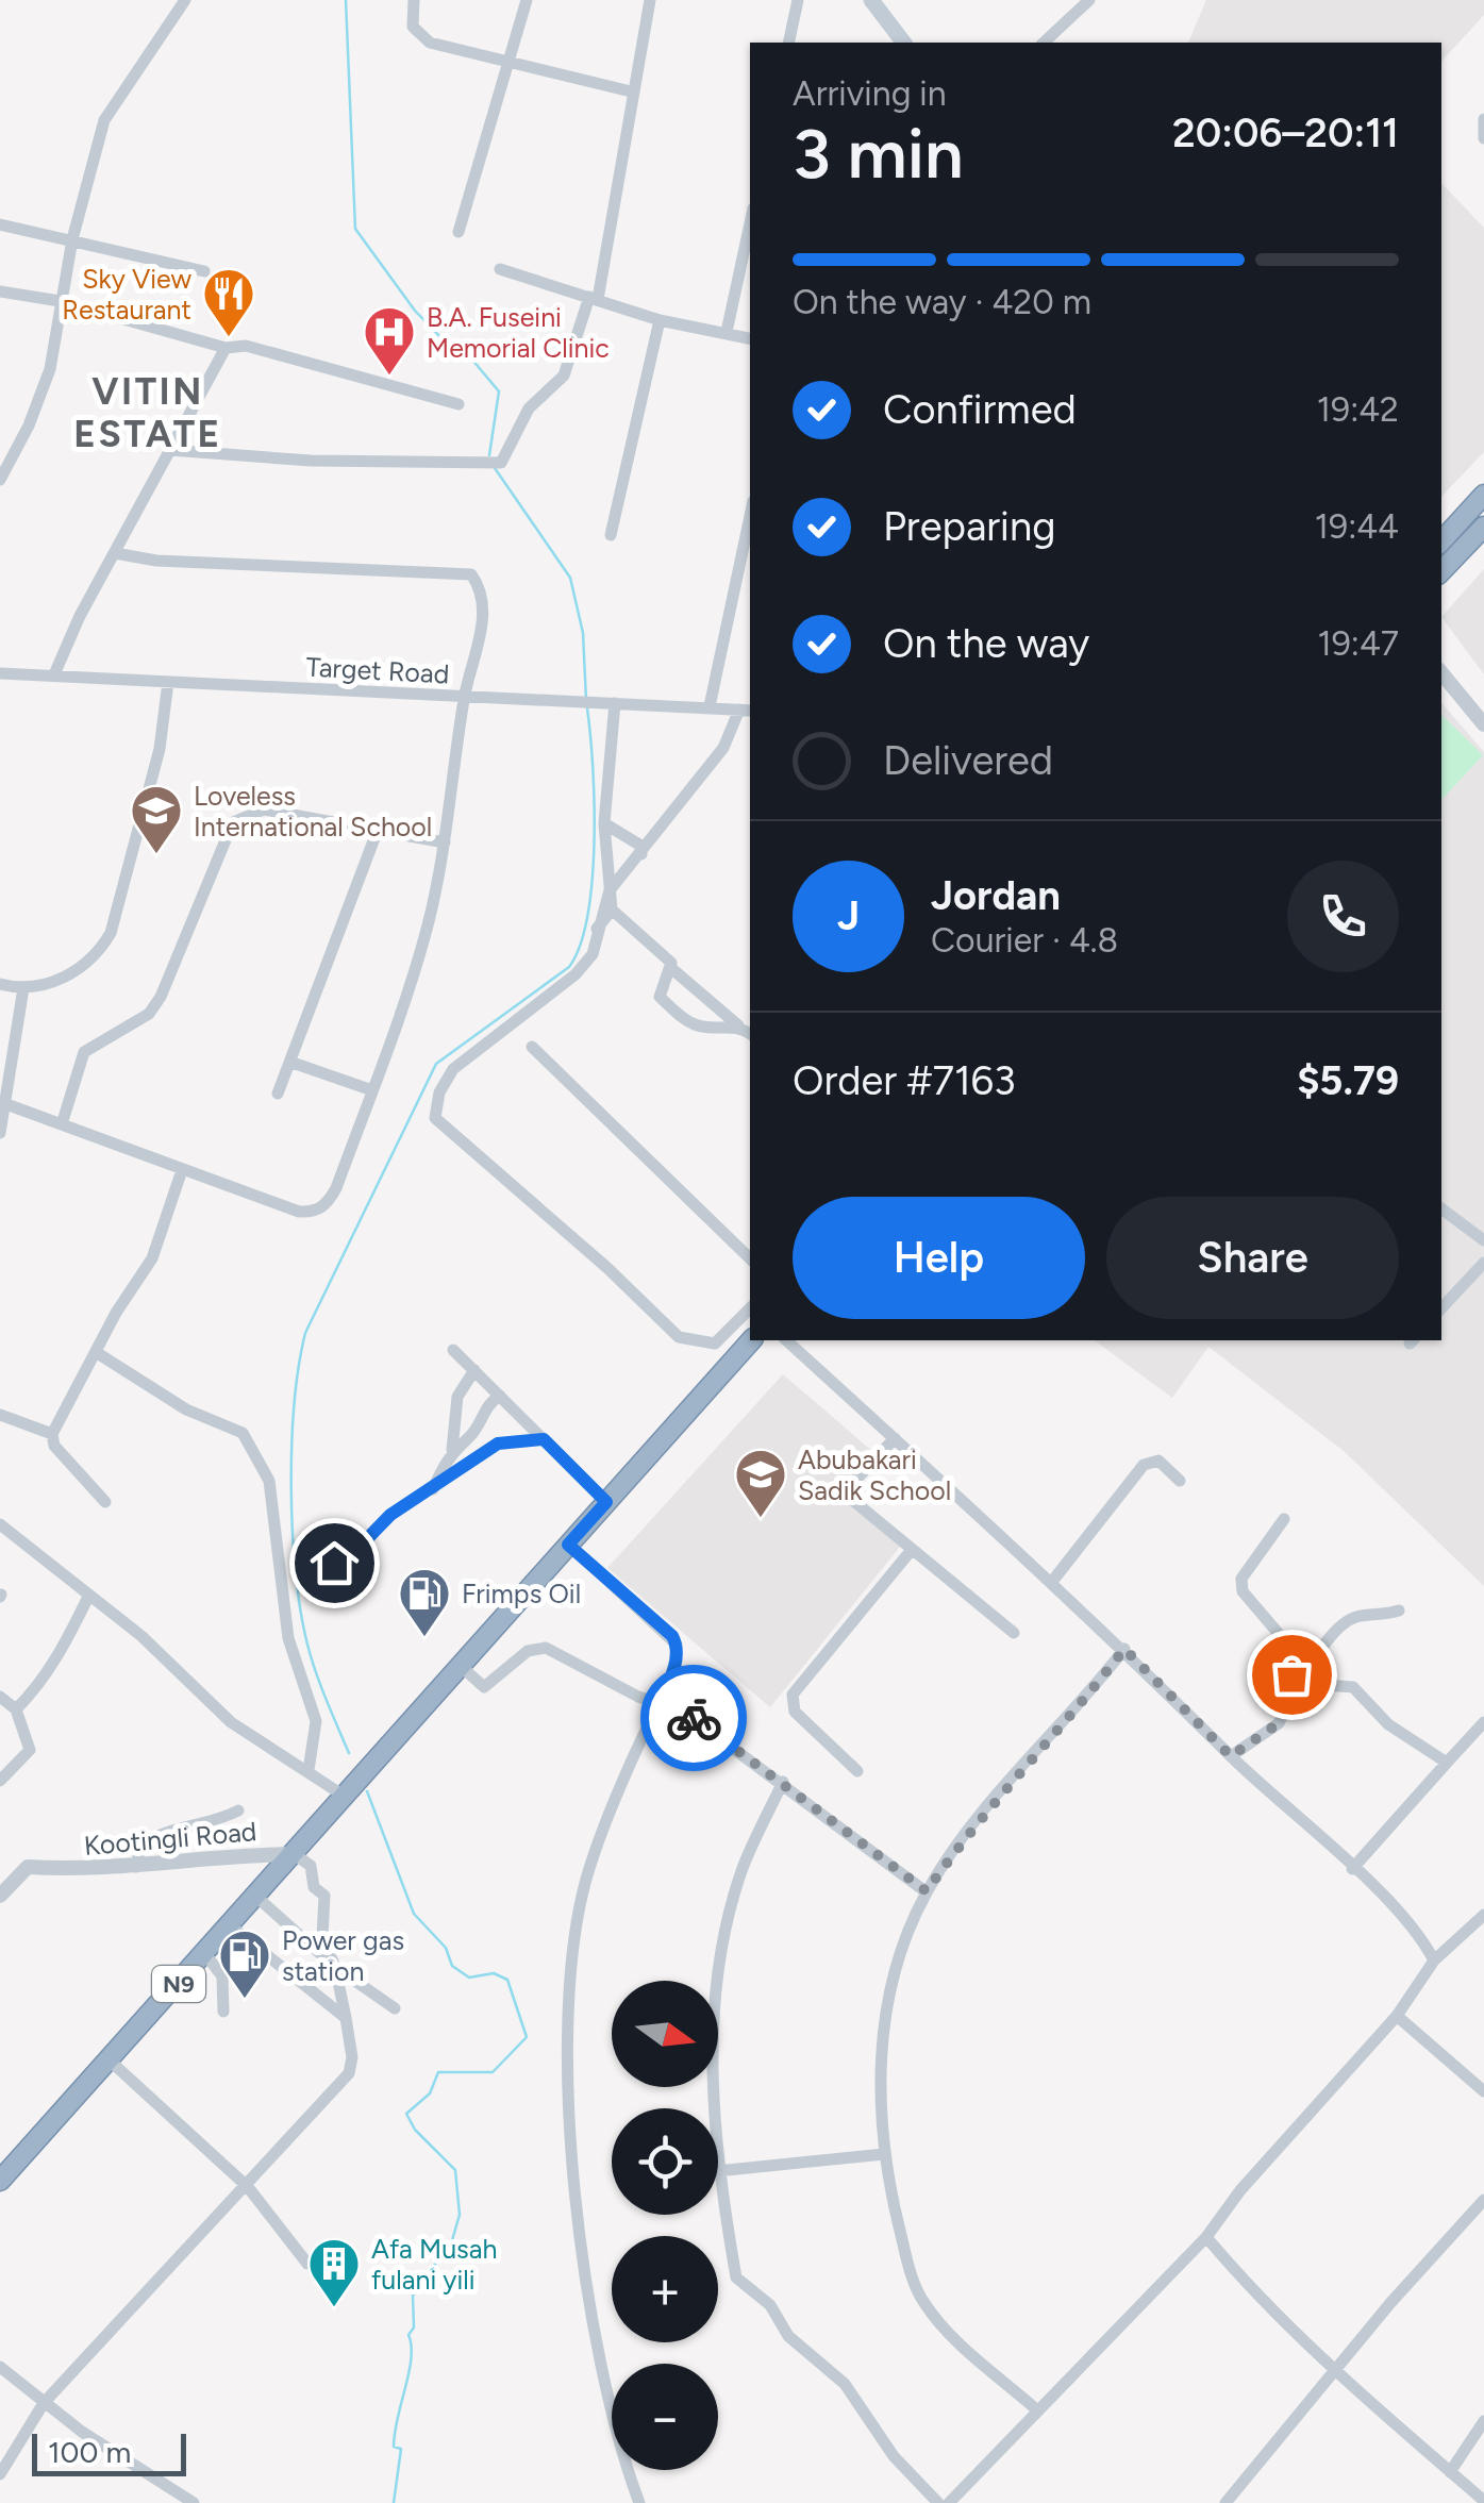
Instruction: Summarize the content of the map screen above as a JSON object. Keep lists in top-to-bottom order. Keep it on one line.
{"streets":{"highway":["N9"],"street":["Target Road","Kootingli Road"]},"crossings":[["Kootingli Road","N9"]],"districts":["VITIN ESTATE"],"places":{"restaurant":["Sky View Restaurant"],"hospital":["B.A. Fuseini Memorial Clinic"],"school or university":["Loveless International School","Abubakari Sadik School"],"fuel station":["Frimps Oil","Power gas station"],"building":["Afa Musah fulani yili"]},"scale_bar":"100 m","north":"right","page":{"heading":["3 min","Arriving in","20:06–20:11"],"panel":["Jordan","Courier · 4.8","Order #7163","$5.79"],"bar":"On the way · 420 m","list":[["Confirmed","19:42"],["Preparing","19:44"],["On the way","19:47"],"Delivered"],"round":"J","buttons":["Help","Share"],"map_buttons":["+","−"],"scale":"100 m"}}
